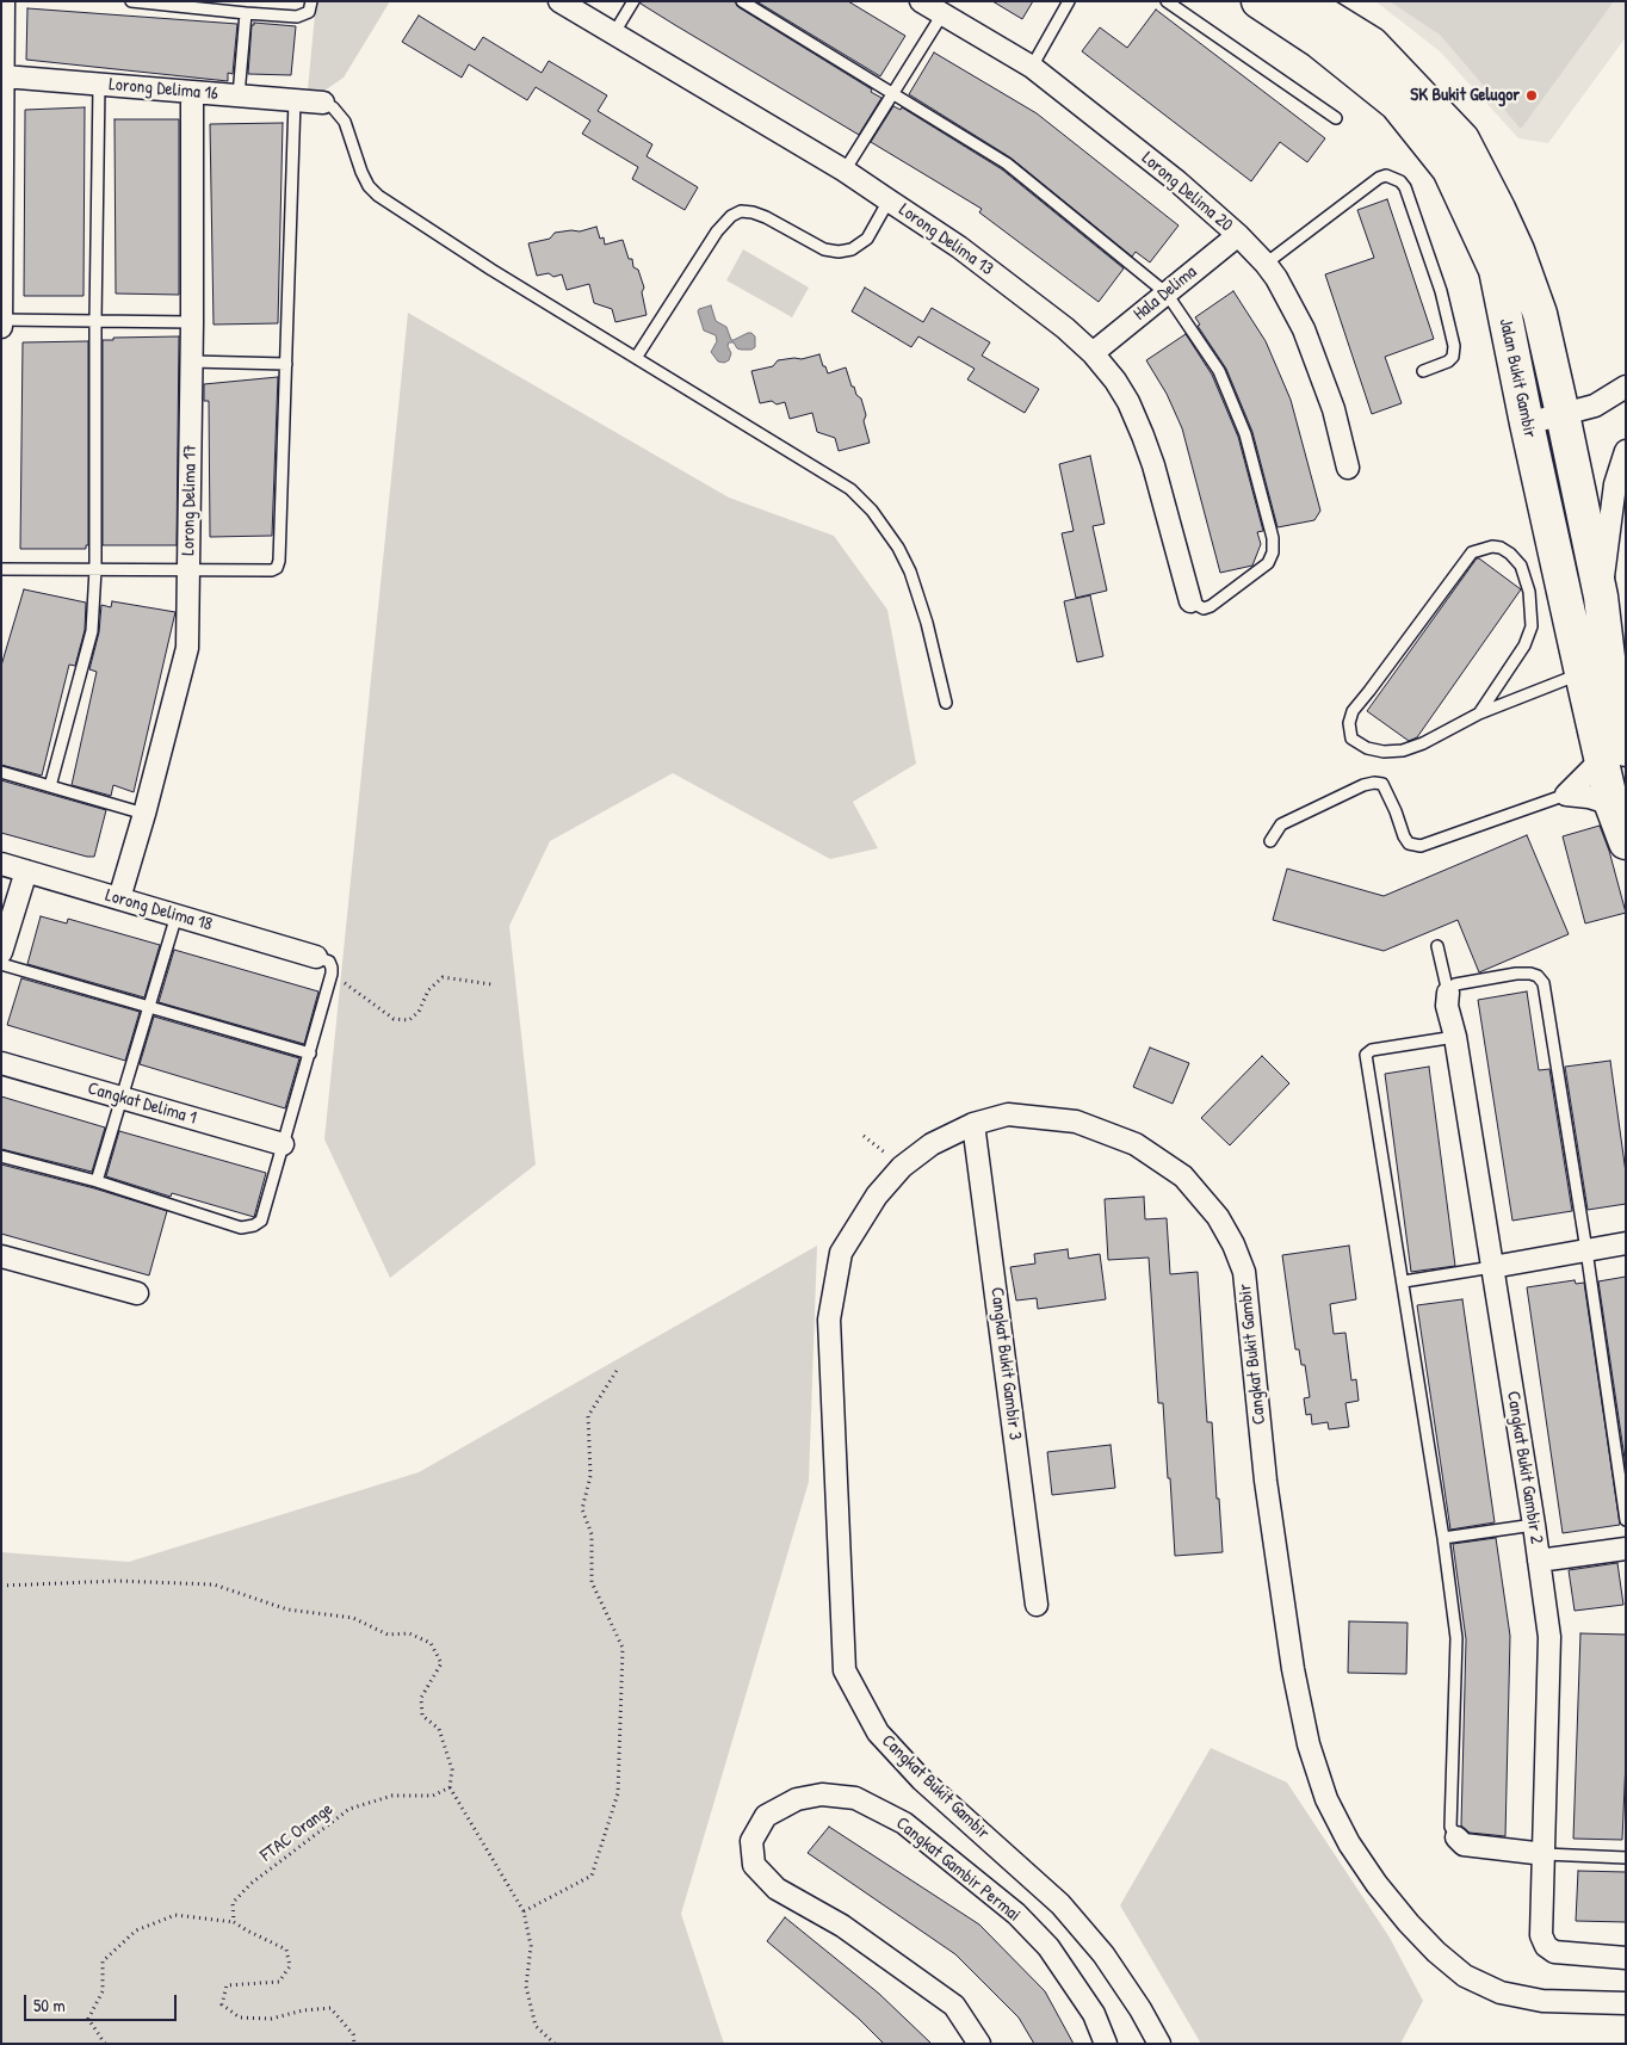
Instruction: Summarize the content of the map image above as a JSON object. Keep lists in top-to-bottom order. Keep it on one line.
{"streets":{"main road":["Jalan Bukit Gambir"],"street":["Lorong Delima 16","Lorong Delima 20","Lorong Delima 13","Hala Delima","Lorong Delima 17","Lorong Delima 18","Cangkat Delima 1","Cangkat Bukit Gambir","Cangkat Bukit Gambir 3","Cangkat Bukit Gambir 2","Cangkat Gambir Permai"],"path":["FTAC Orange"]},"crossings":[["Lorong Delima 16","Lorong Delima 17"],["Lorong Delima 20","Hala Delima"],["Lorong Delima 13","Hala Delima"],["Lorong Delima 17","Lorong Delima 18"],["Cangkat Bukit Gambir","Cangkat Bukit Gambir 3"]],"places":["SK Bukit Gelugor"],"scale_bar":"50 m"}
